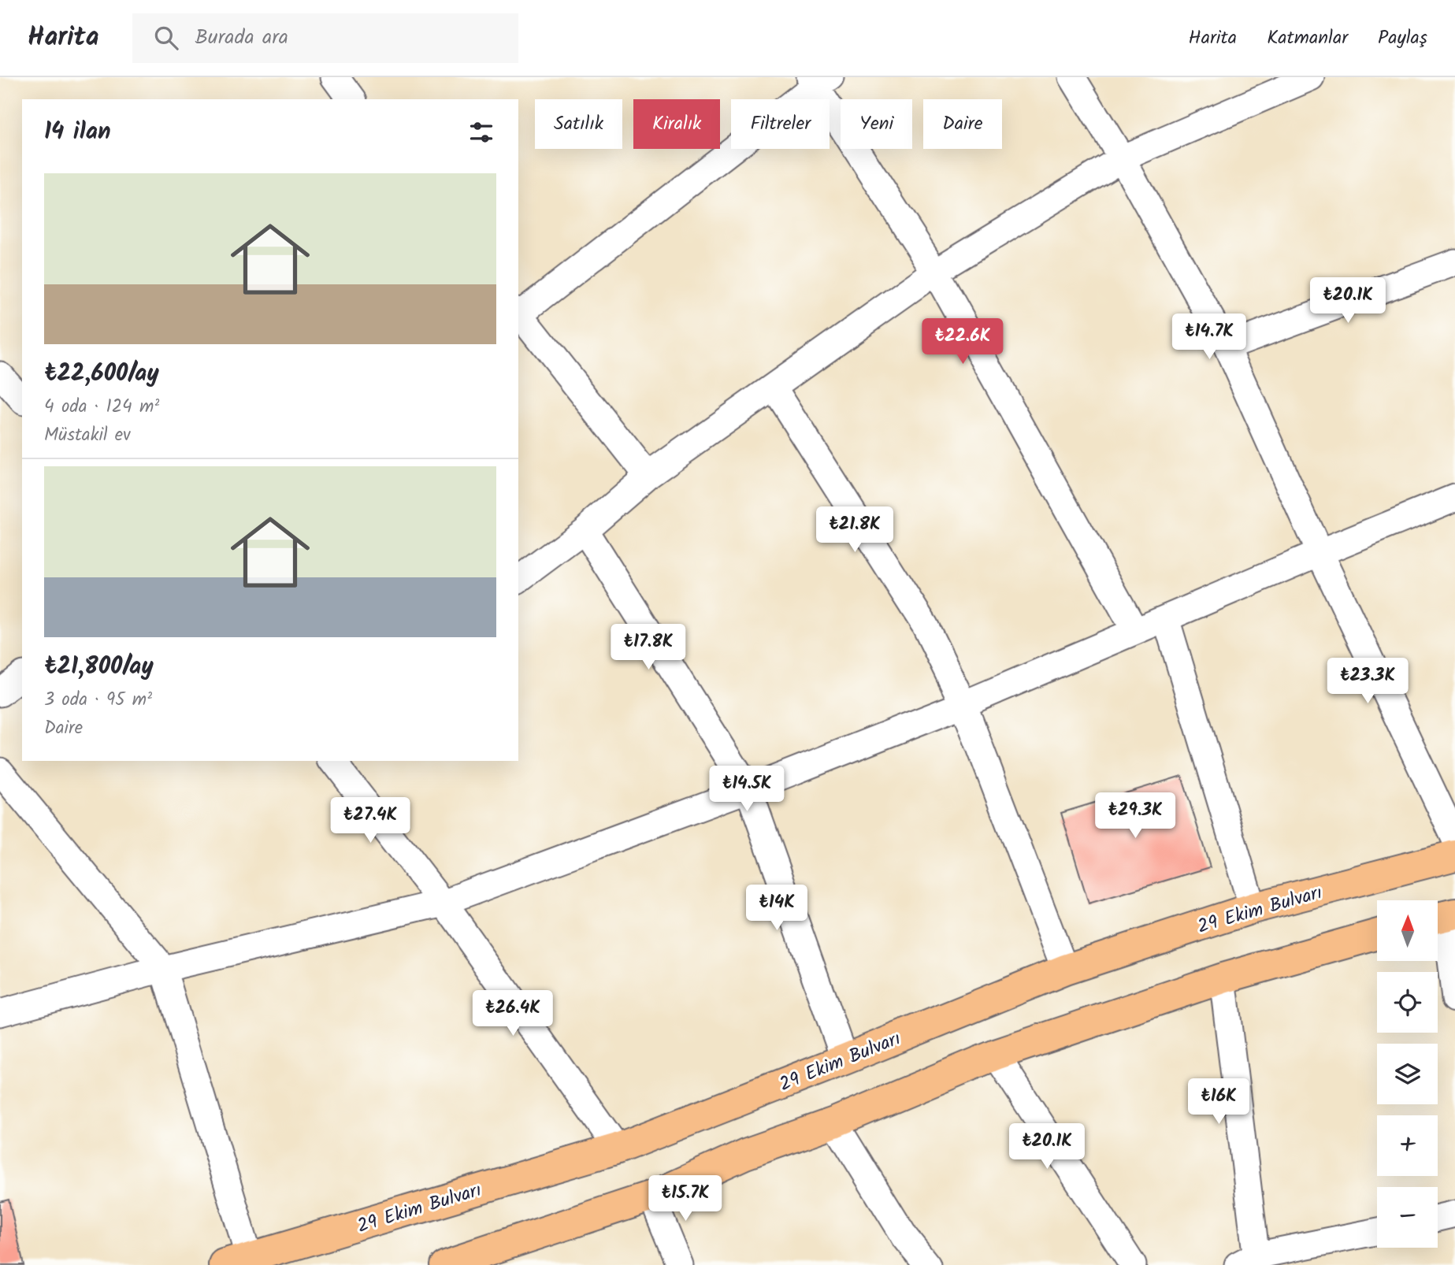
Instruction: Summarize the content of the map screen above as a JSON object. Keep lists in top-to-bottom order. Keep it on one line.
{"streets":{"main road":["29 Ekim Bulvarı"]},"north":"top","page":{"header":"Harita","search":"Burada ara","nav":["Harita","Katmanlar","Paylaş"],"chip":["Satılık","Kiralık","Filtreler","Yeni","Daire"],"heading":"14 ilan","list":[{"name":"₺22,600/ay","note":"4 oda · 124 m² · Müstakil ev"},{"name":"₺21,800/ay","note":"3 oda · 95 m² · Daire"}],"price":["₺20.1K","₺14.7K","₺22.6K","₺21.8K","₺17.8K","₺23.3K","₺14.5K","₺29.3K","₺27.4K","₺14K","₺26.4K","₺16K","₺20.1K","₺15.7K"],"map_buttons":["+","−"]}}
